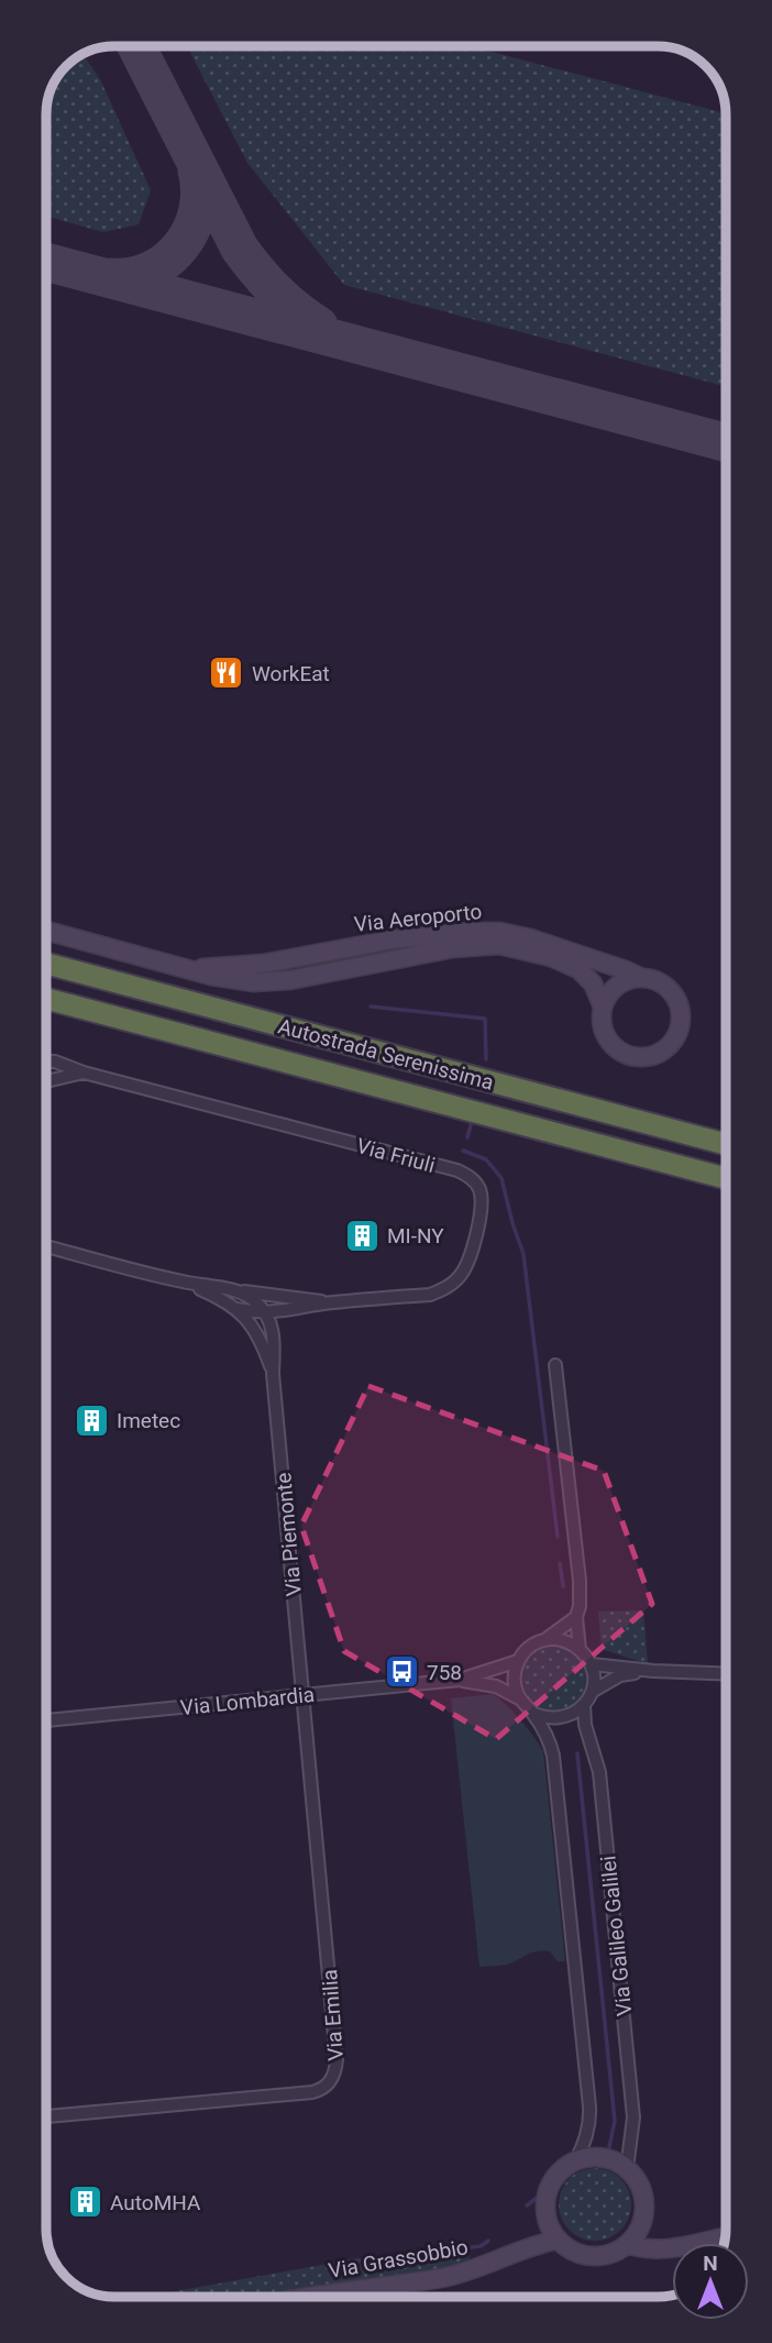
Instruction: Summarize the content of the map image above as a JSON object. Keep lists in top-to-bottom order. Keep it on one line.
{"streets":{"highway":["Autostrada Serenissima"],"main road":["Via Aeroporto","Via Grassobbio"],"street":["Via Friuli","Via Piemonte","Via Lombardia","Via Galileo Galilei","Via Emilia"]},"crossings":[["Via Friuli","Via Piemonte"],["Via Piemonte","Via Lombardia"],["Via Piemonte","Via Emilia"],["Via Lombardia","Via Galileo Galilei"],["Via Lombardia","Via Emilia"],["Via Galileo Galilei","Via Grassobbio"]],"places":{"restaurant":["WorkEat"],"building":["MI-NY","Imetec","AutoMHA"],"bus stop":["758"]},"north":"top"}
